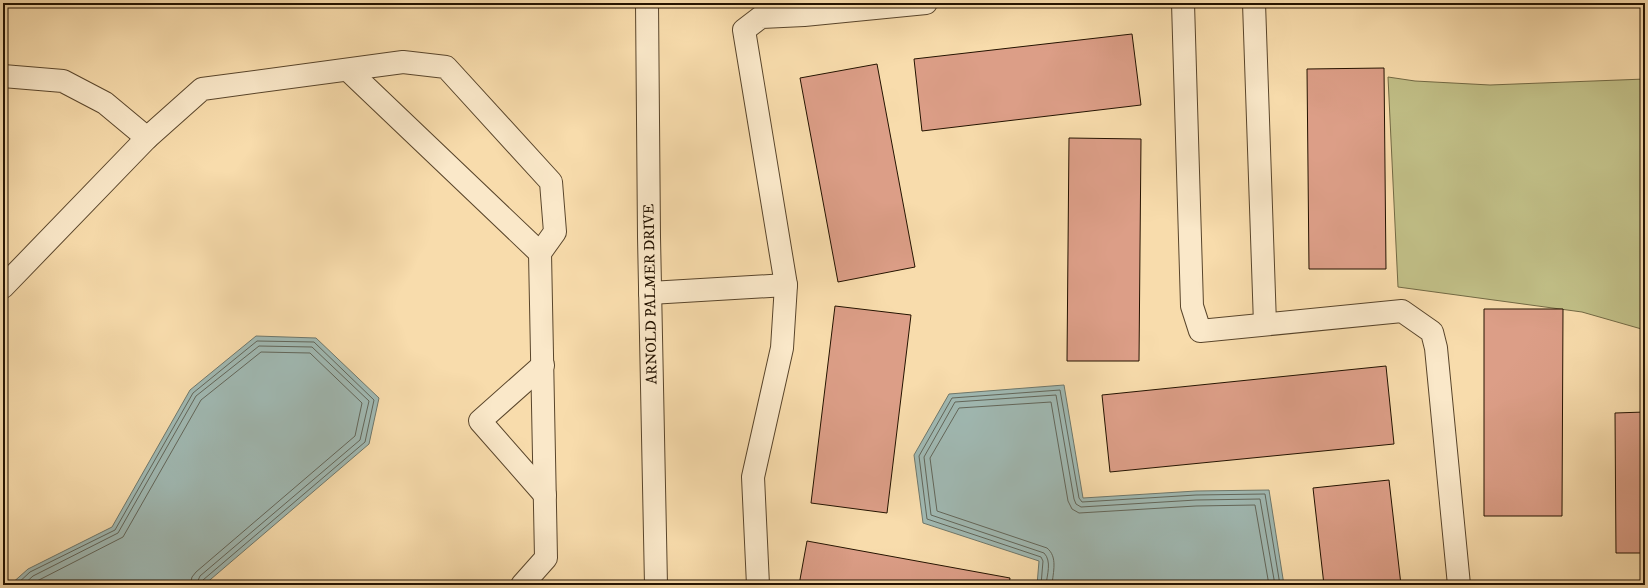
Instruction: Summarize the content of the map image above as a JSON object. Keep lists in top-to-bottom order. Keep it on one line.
{"streets":{"street":["ARNOLD PALMER DRIVE"]}}
